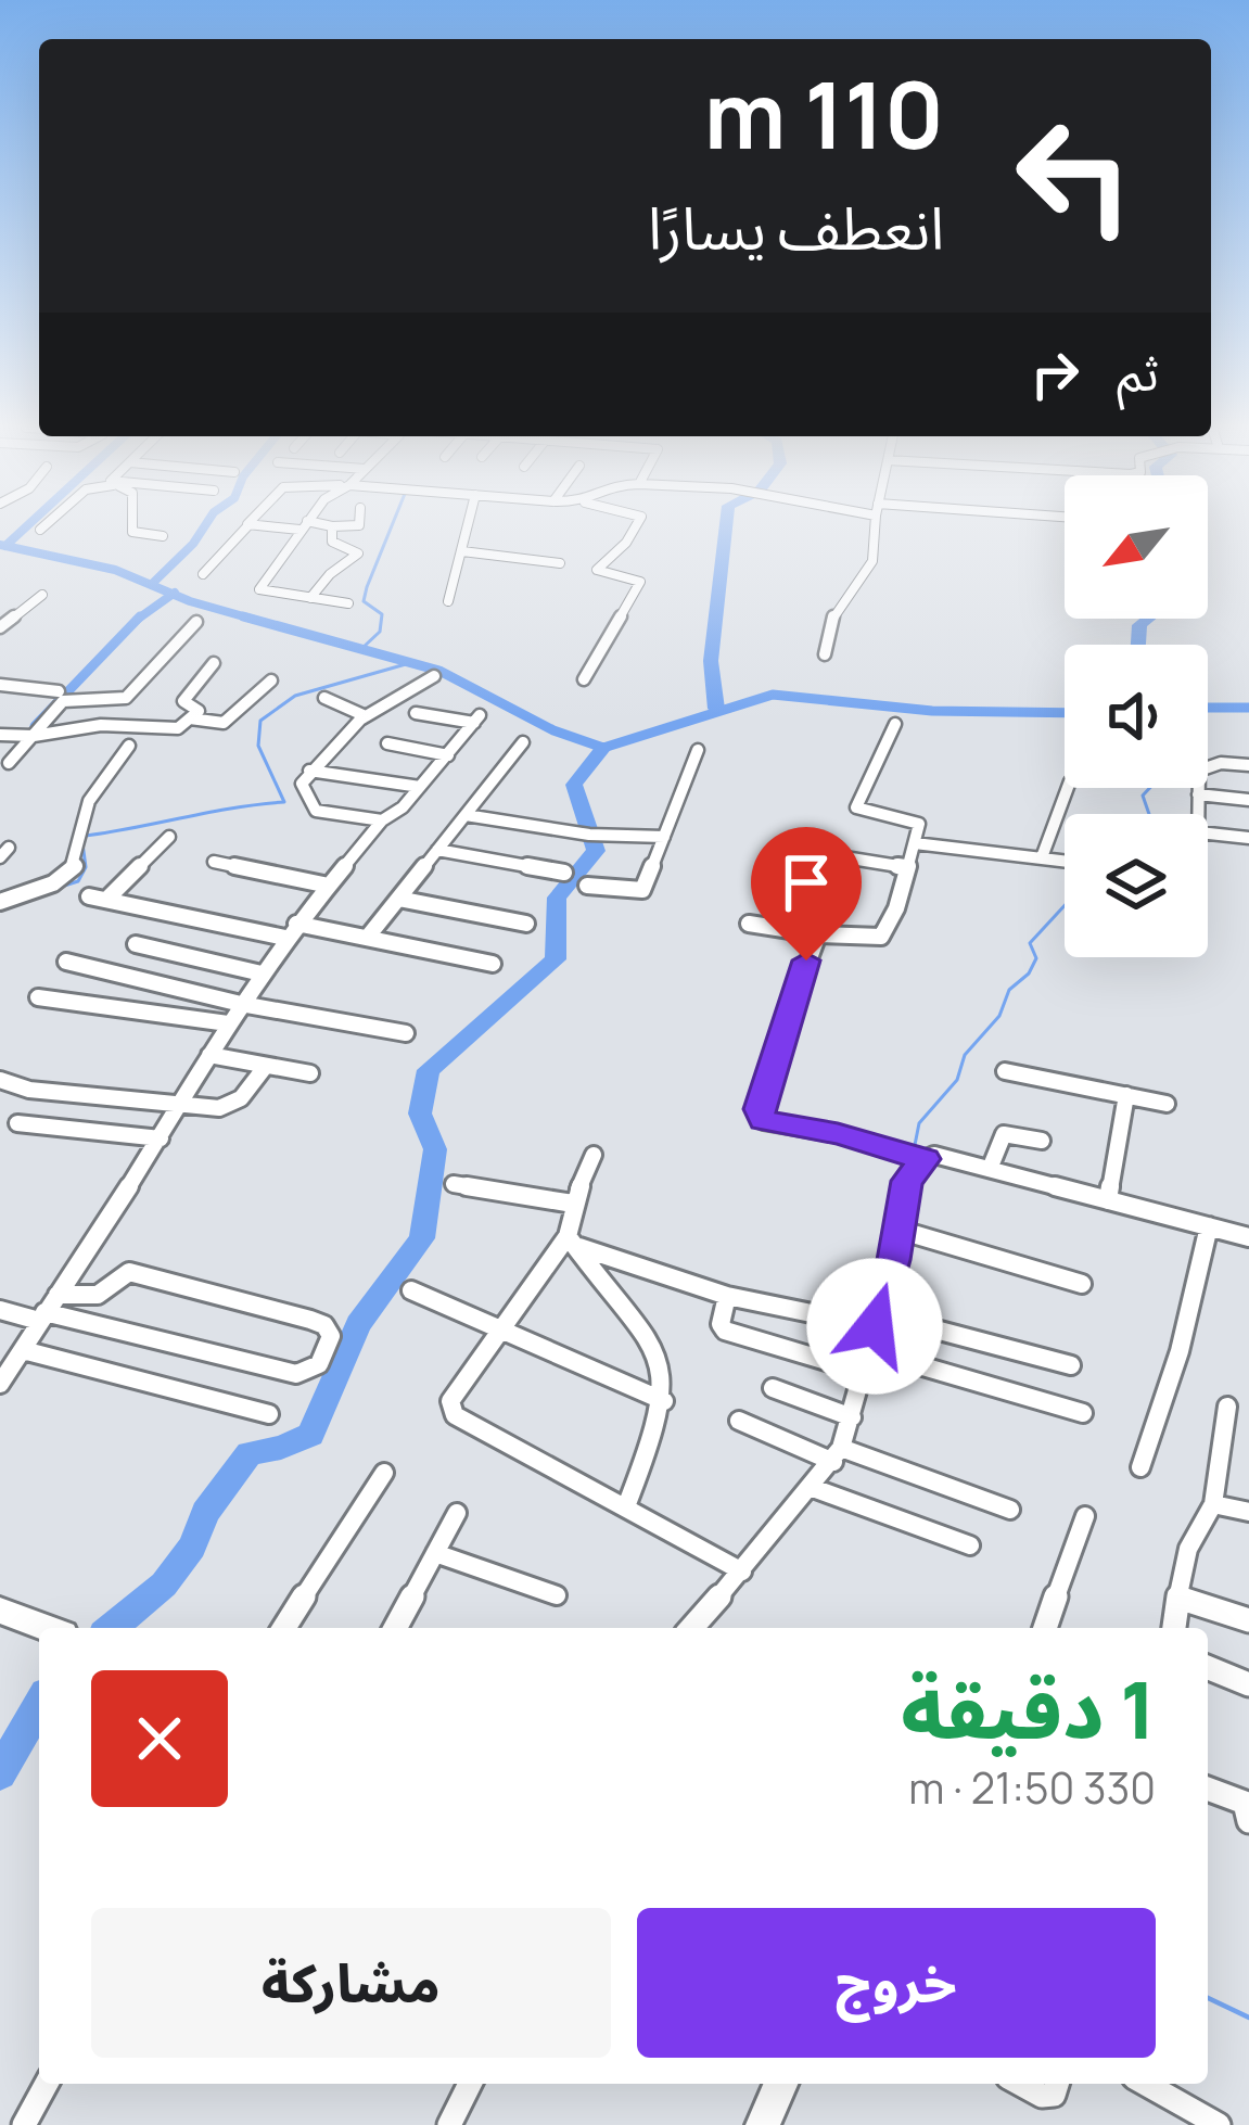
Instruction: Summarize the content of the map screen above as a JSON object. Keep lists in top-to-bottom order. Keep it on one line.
{"north":"bottom left","page":{"turn":["110 m","انعطف يسارًا"],"then":"ثم","heading":["1 دقيقة","330 m · 21:50"],"buttons":["خروج","مشاركة"]}}
